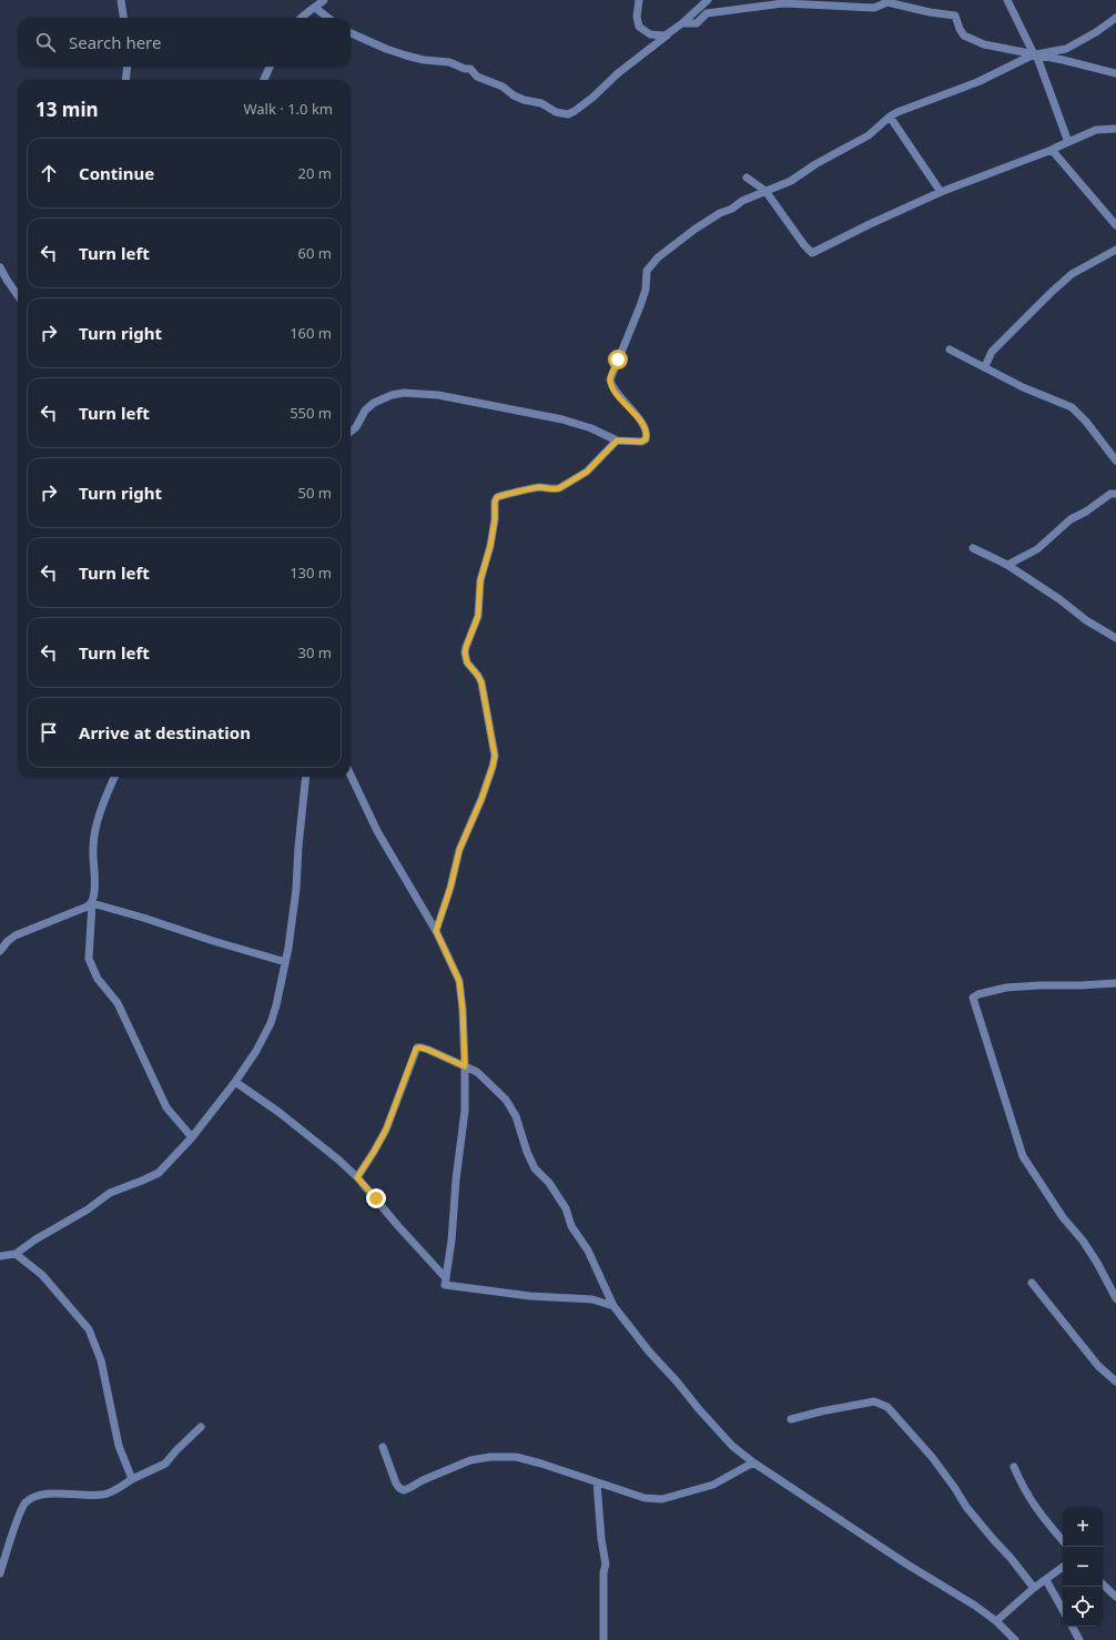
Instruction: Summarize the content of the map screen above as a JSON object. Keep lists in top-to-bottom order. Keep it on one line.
{"page":{"search":"Search here","heading":["13 min","Walk · 1.0 km"],"list":[["Continue","20 m"],["Turn left","60 m"],["Turn right","160 m"],["Turn left","550 m"],["Turn right","50 m"],["Turn left","130 m"],["Turn left","30 m"],"Arrive at destination"],"map_buttons":["+","−"]}}
